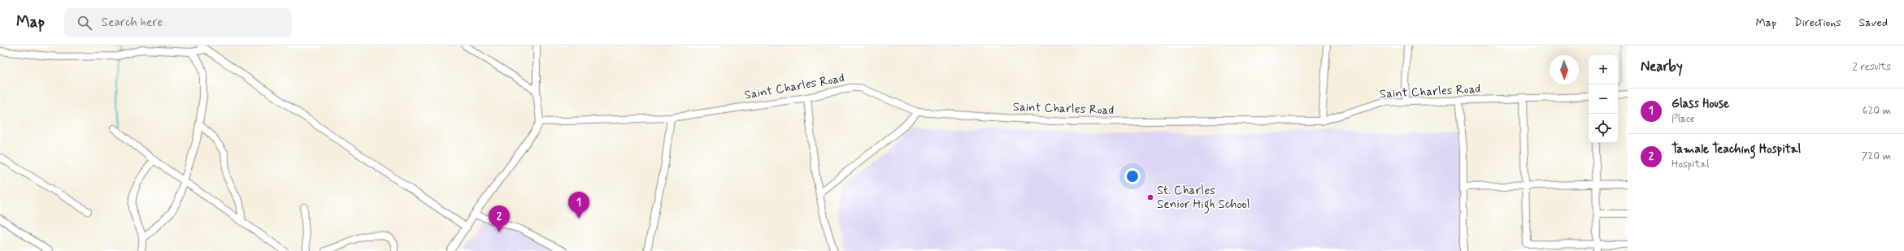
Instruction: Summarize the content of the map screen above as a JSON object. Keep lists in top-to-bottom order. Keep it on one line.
{"streets":{"street":["Saint Charles Road"]},"places":["St. Charles Senior High School"],"north":"bottom","page":{"header":"Map","search":"Search here","nav":["Map","Directions","Saved"],"heading":["Nearby","2 results"],"map_buttons":["+","−"],"list":[{"mark":"1","name":"Glass House","note":"Place","value":"620 m"},{"mark":"2","name":"Tamale Teaching Hospital","note":"Hospital","value":"720 m"}],"pins":["1","2"]}}
